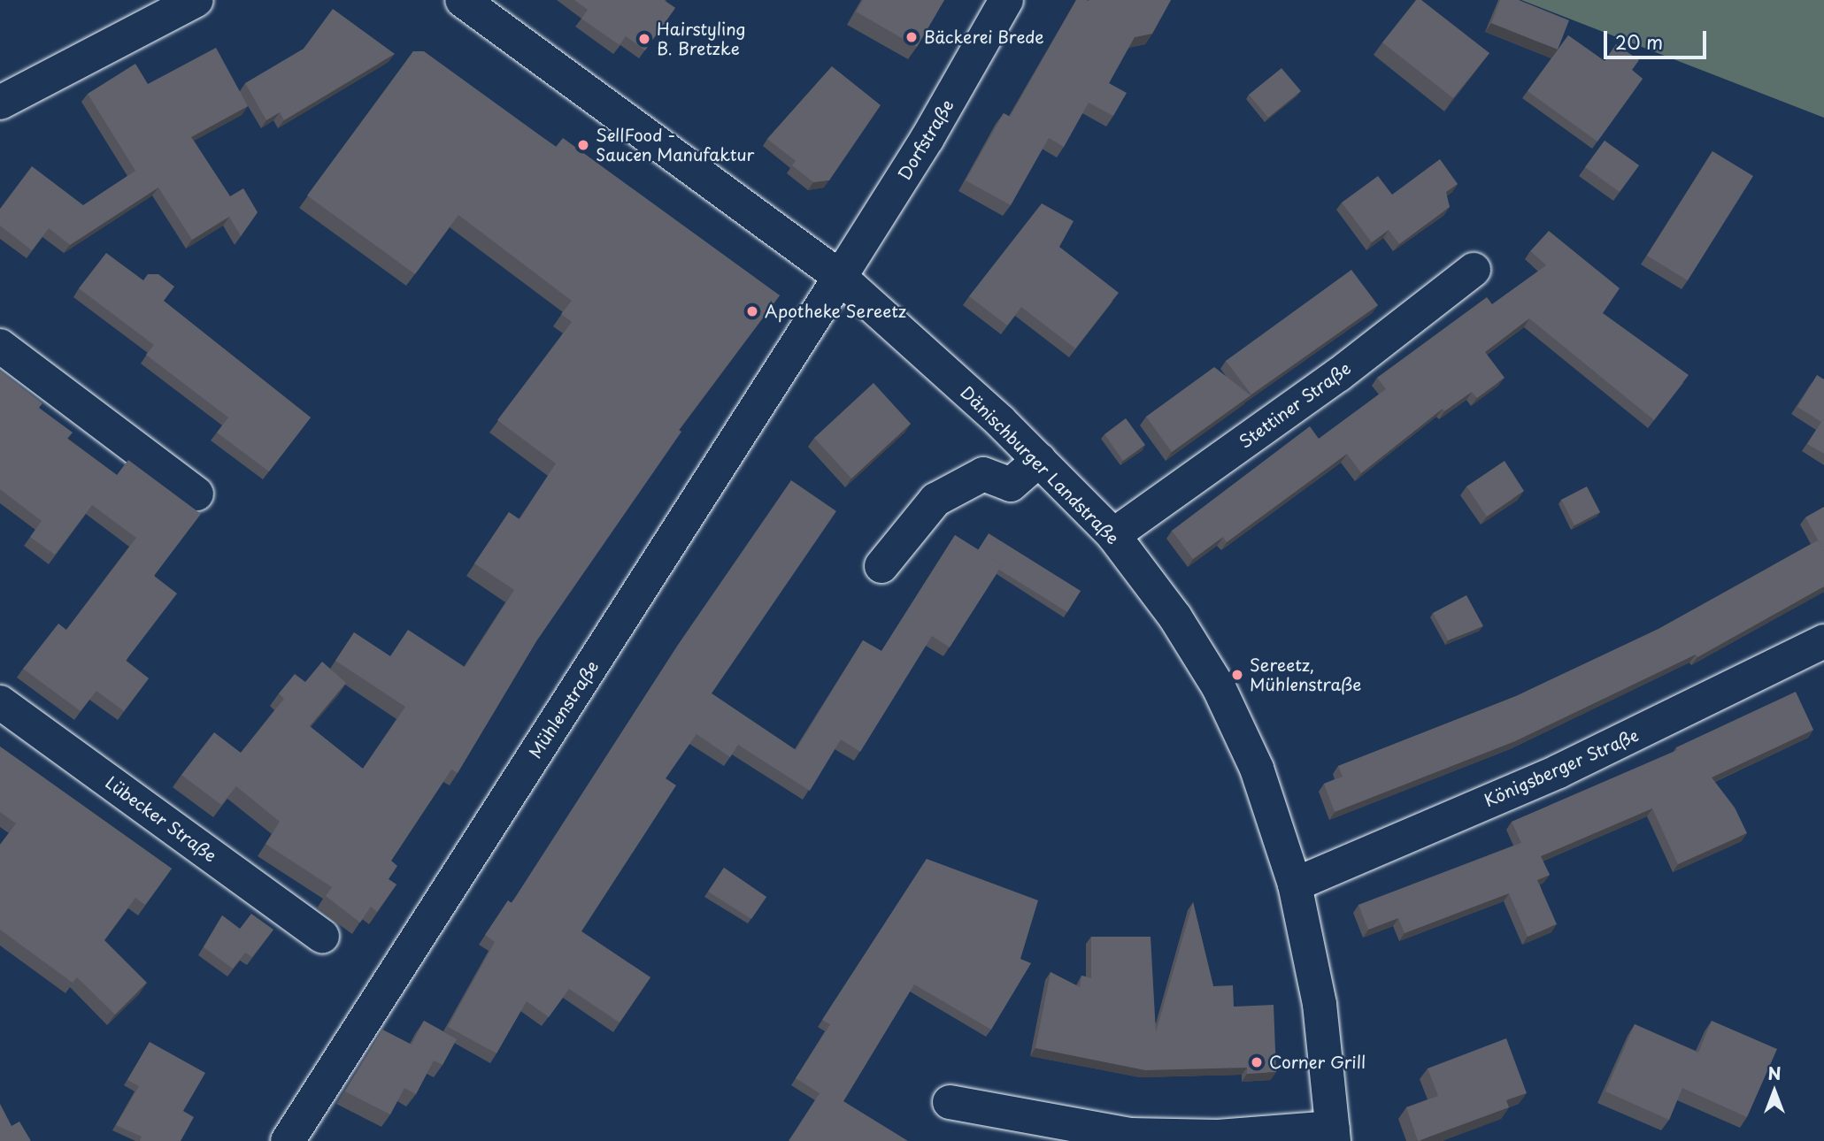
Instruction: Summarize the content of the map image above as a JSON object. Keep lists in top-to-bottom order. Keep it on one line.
{"streets":{"street":["Dorfstraße","Stettiner Straße","Dänischburger Landstraße","Mühlenstraße","Königsberger Straße","Lübecker Straße"]},"crossings":[["Dorfstraße","Dänischburger Landstraße"],["Dorfstraße","Mühlenstraße"],["Stettiner Straße","Dänischburger Landstraße"],["Dänischburger Landstraße","Mühlenstraße"],["Dänischburger Landstraße","Königsberger Straße"]],"places":["Bäckerei Brede","Hairstyling B. Bretzke","SellFood - Saucen Manufaktur","Apotheke Sereetz","Sereetz, Mühlenstraße","Corner Grill"],"scale_bar":"20 m","north":"top"}
